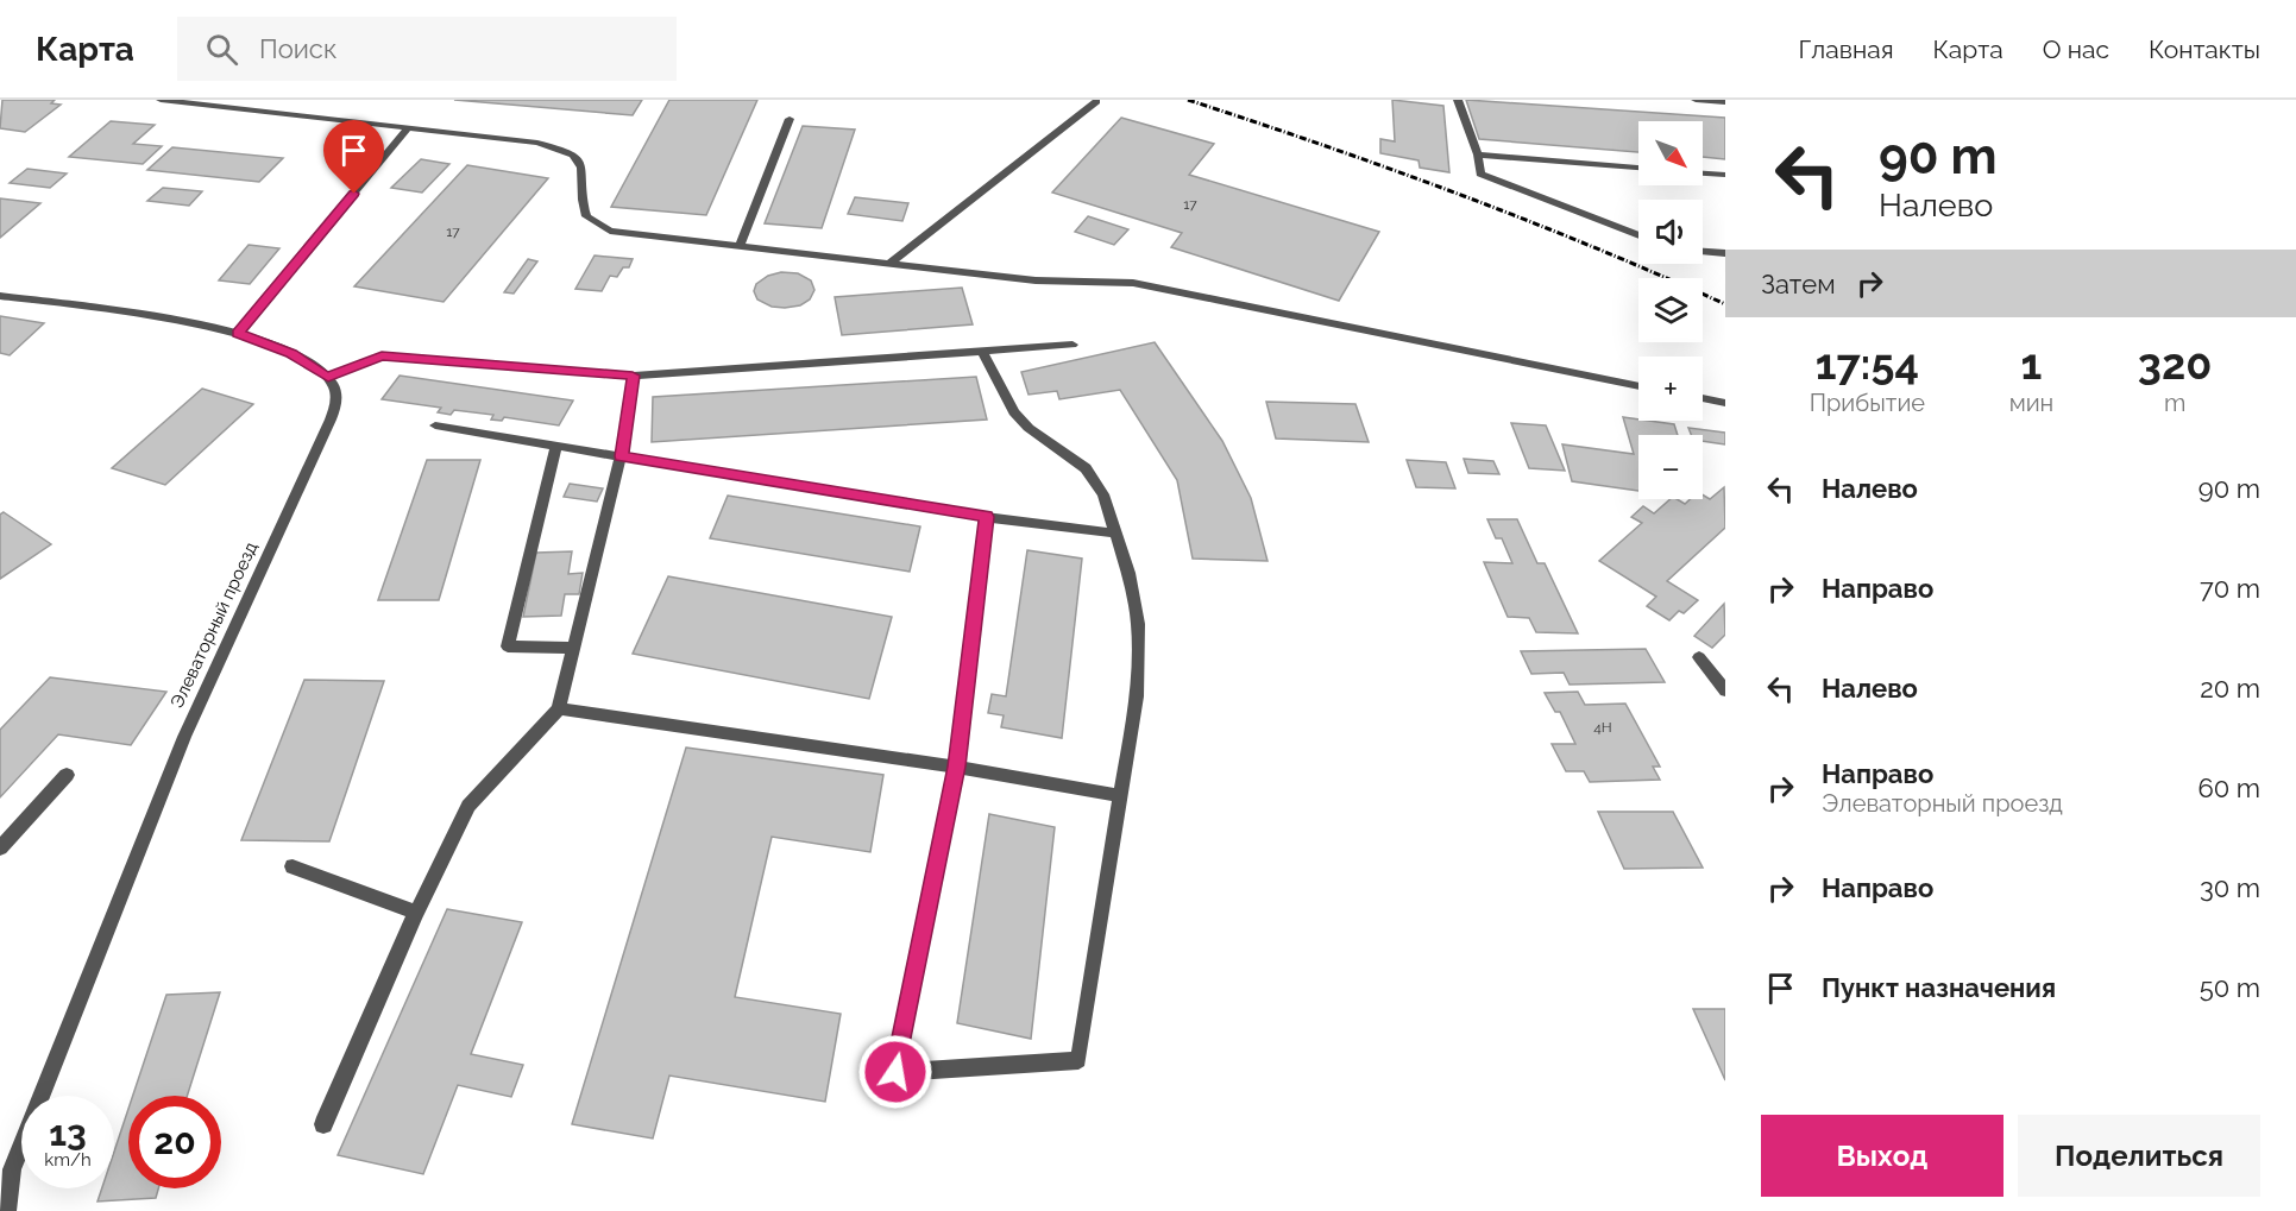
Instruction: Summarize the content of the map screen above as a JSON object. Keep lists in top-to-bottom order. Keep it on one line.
{"streets":{"street":["Элеваторный проезд"]},"house_numbers":["17","17","4Н"],"north":"bottom right","page":{"header":"Карта","search":"Поиск","nav":["Главная","Карта","О нас","Контакты"],"turn":["90 m","Налево"],"map_buttons":["+","−"],"then":"Затем","eta":["17:54","Прибытие","1","мин","320","m"],"list":[{"name":"Налево","value":"90 m"},{"name":"Направо","value":"70 m"},{"name":"Налево","value":"20 m"},{"name":"Направо","note":"Элеваторный проезд","value":"60 m"},{"name":"Направо","value":"30 m"},{"name":"Пункт назначения","value":"50 m"}],"speed":"13 km/h","limit":"20","buttons":["Выход","Поделиться"]}}
